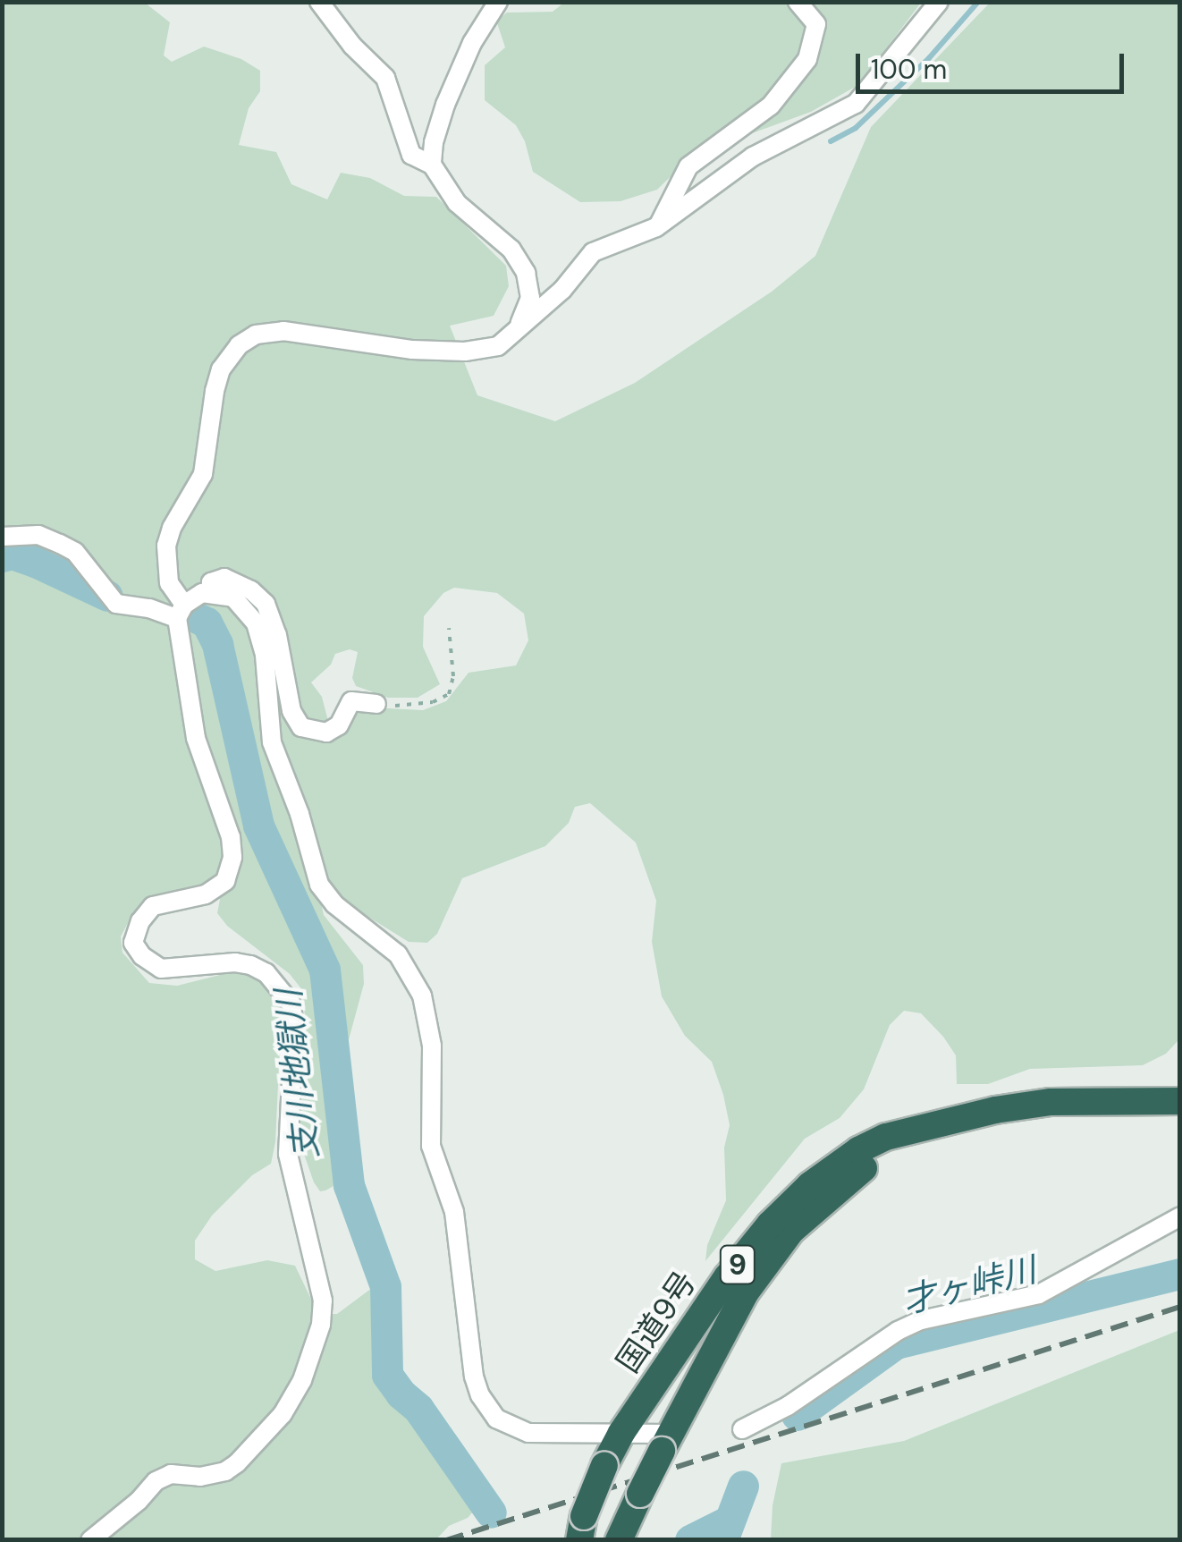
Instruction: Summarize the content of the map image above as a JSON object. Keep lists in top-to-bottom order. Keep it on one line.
{"streets":{"highway":["9","国道9号"]},"water":["支川地獄川","才ヶ峠川"],"scale_bar":"100 m"}
